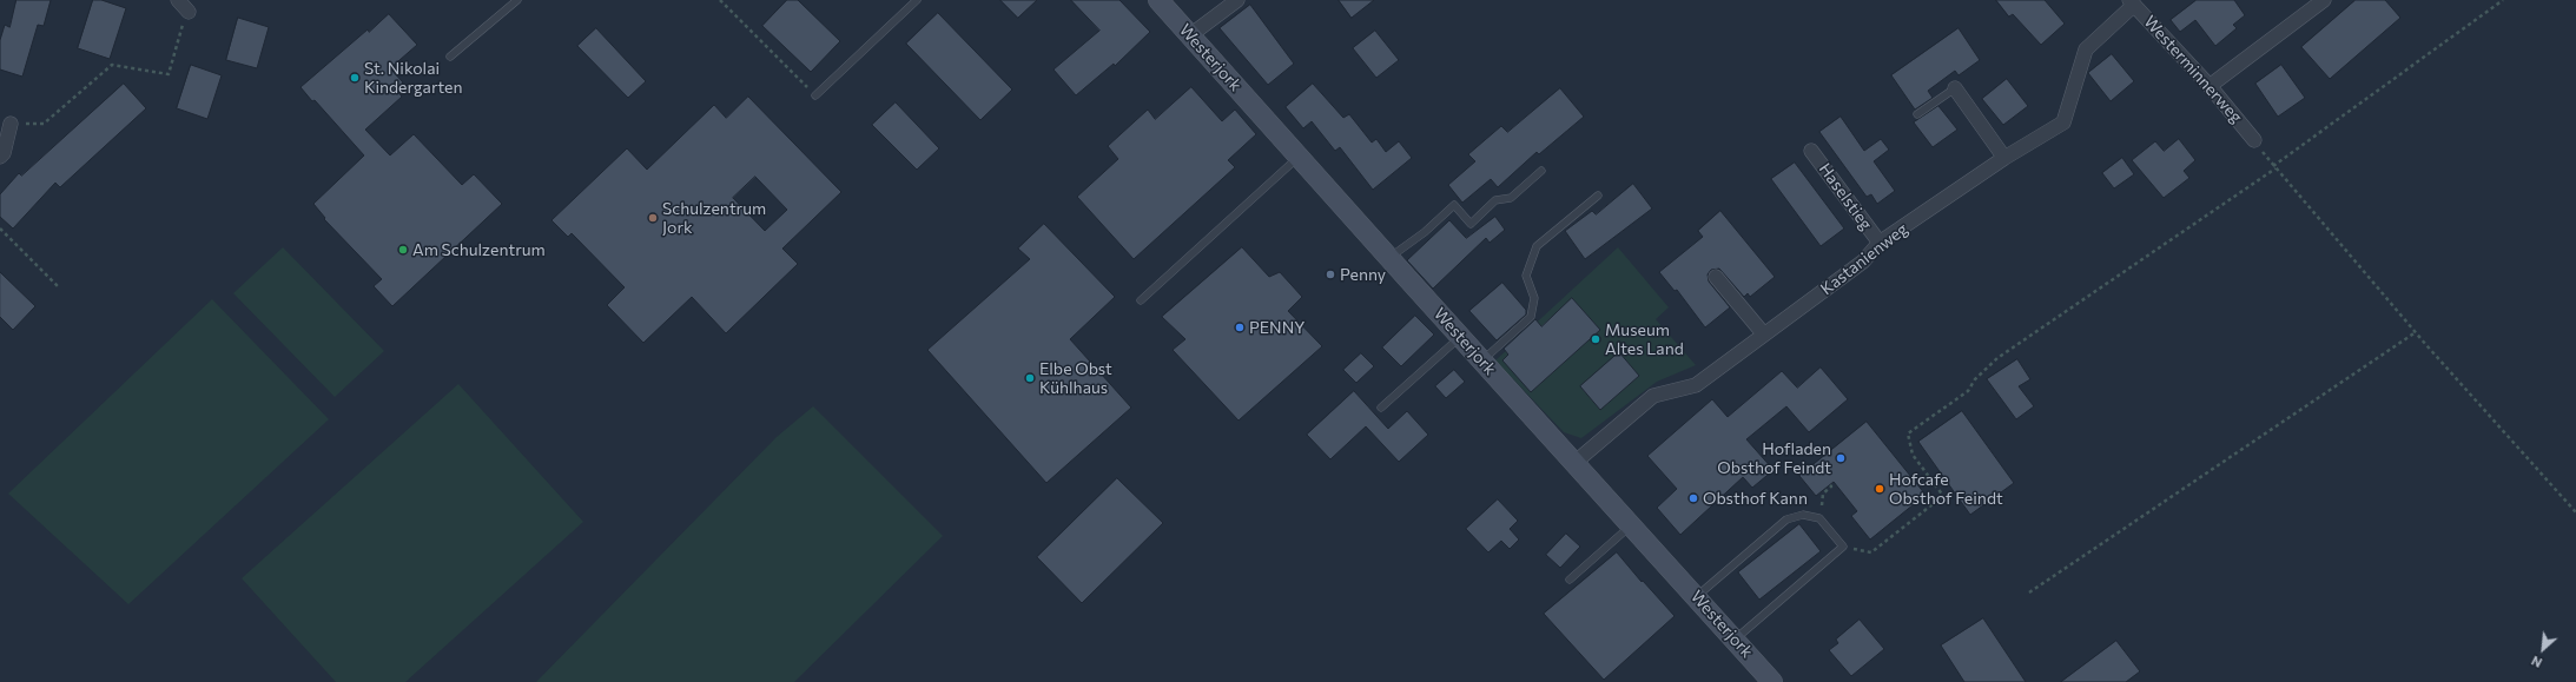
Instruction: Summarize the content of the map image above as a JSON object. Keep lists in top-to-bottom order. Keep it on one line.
{"streets":{"main road":["Westerjork"],"street":["Westerminnerweg","Haselstieg","Kastanienweg"]},"crossings":[["Westerjork","Kastanienweg"],["Westerminnerweg","Kastanienweg"],["Haselstieg","Kastanienweg"]],"places":["St. Nikolai Kindergarten","Schulzentrum Jork","Am Schulzentrum","Penny","PENNY","Museum Altes Land","Elbe Obst Kühlhaus","Hofladen Obsthof Feindt","Hofcafe Obsthof Feindt","Obsthof Kann"],"north":"bottom left"}
